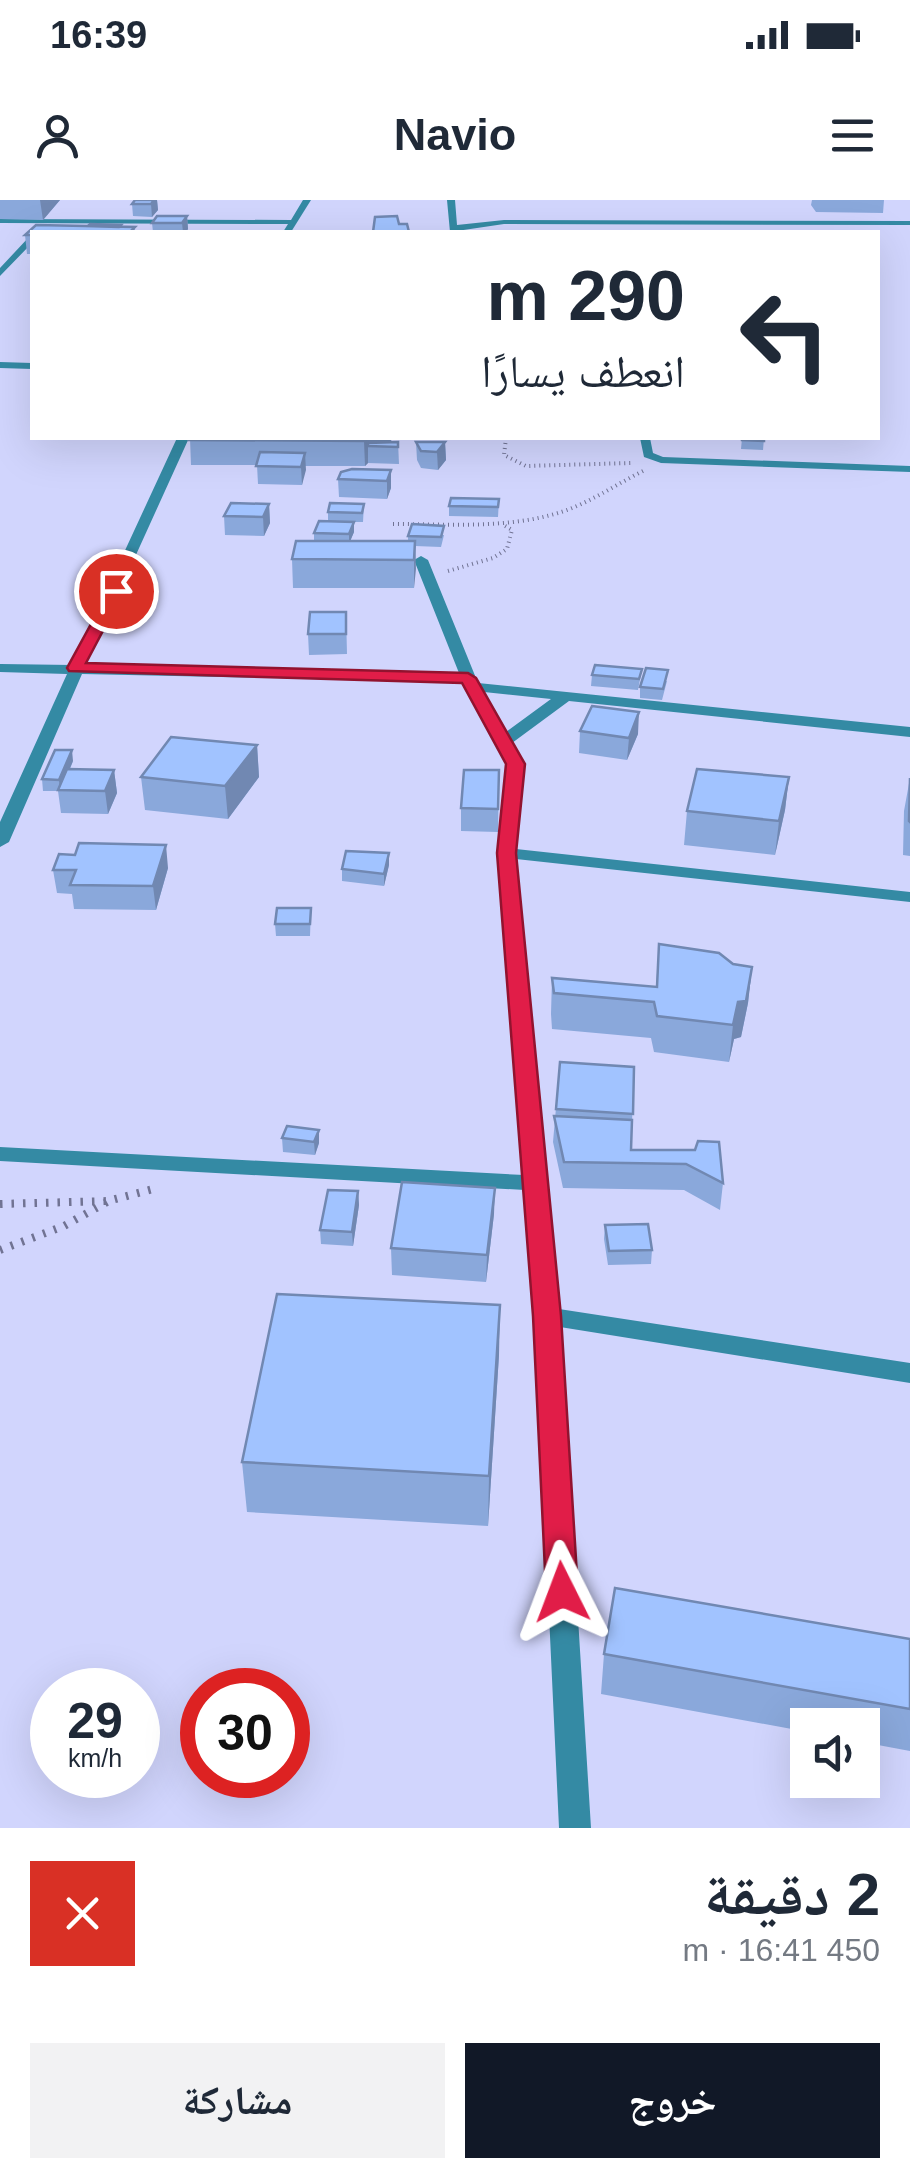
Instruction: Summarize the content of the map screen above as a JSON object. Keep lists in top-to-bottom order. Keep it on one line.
{"page":{"status":"16:39","header":"Navio","turn":["290 m","انعطف يسارًا"],"speed":"29 km/h","limit":"30","heading":["2 دقيقة","450 m · 16:41"],"buttons":["خروج","مشاركة"]}}
